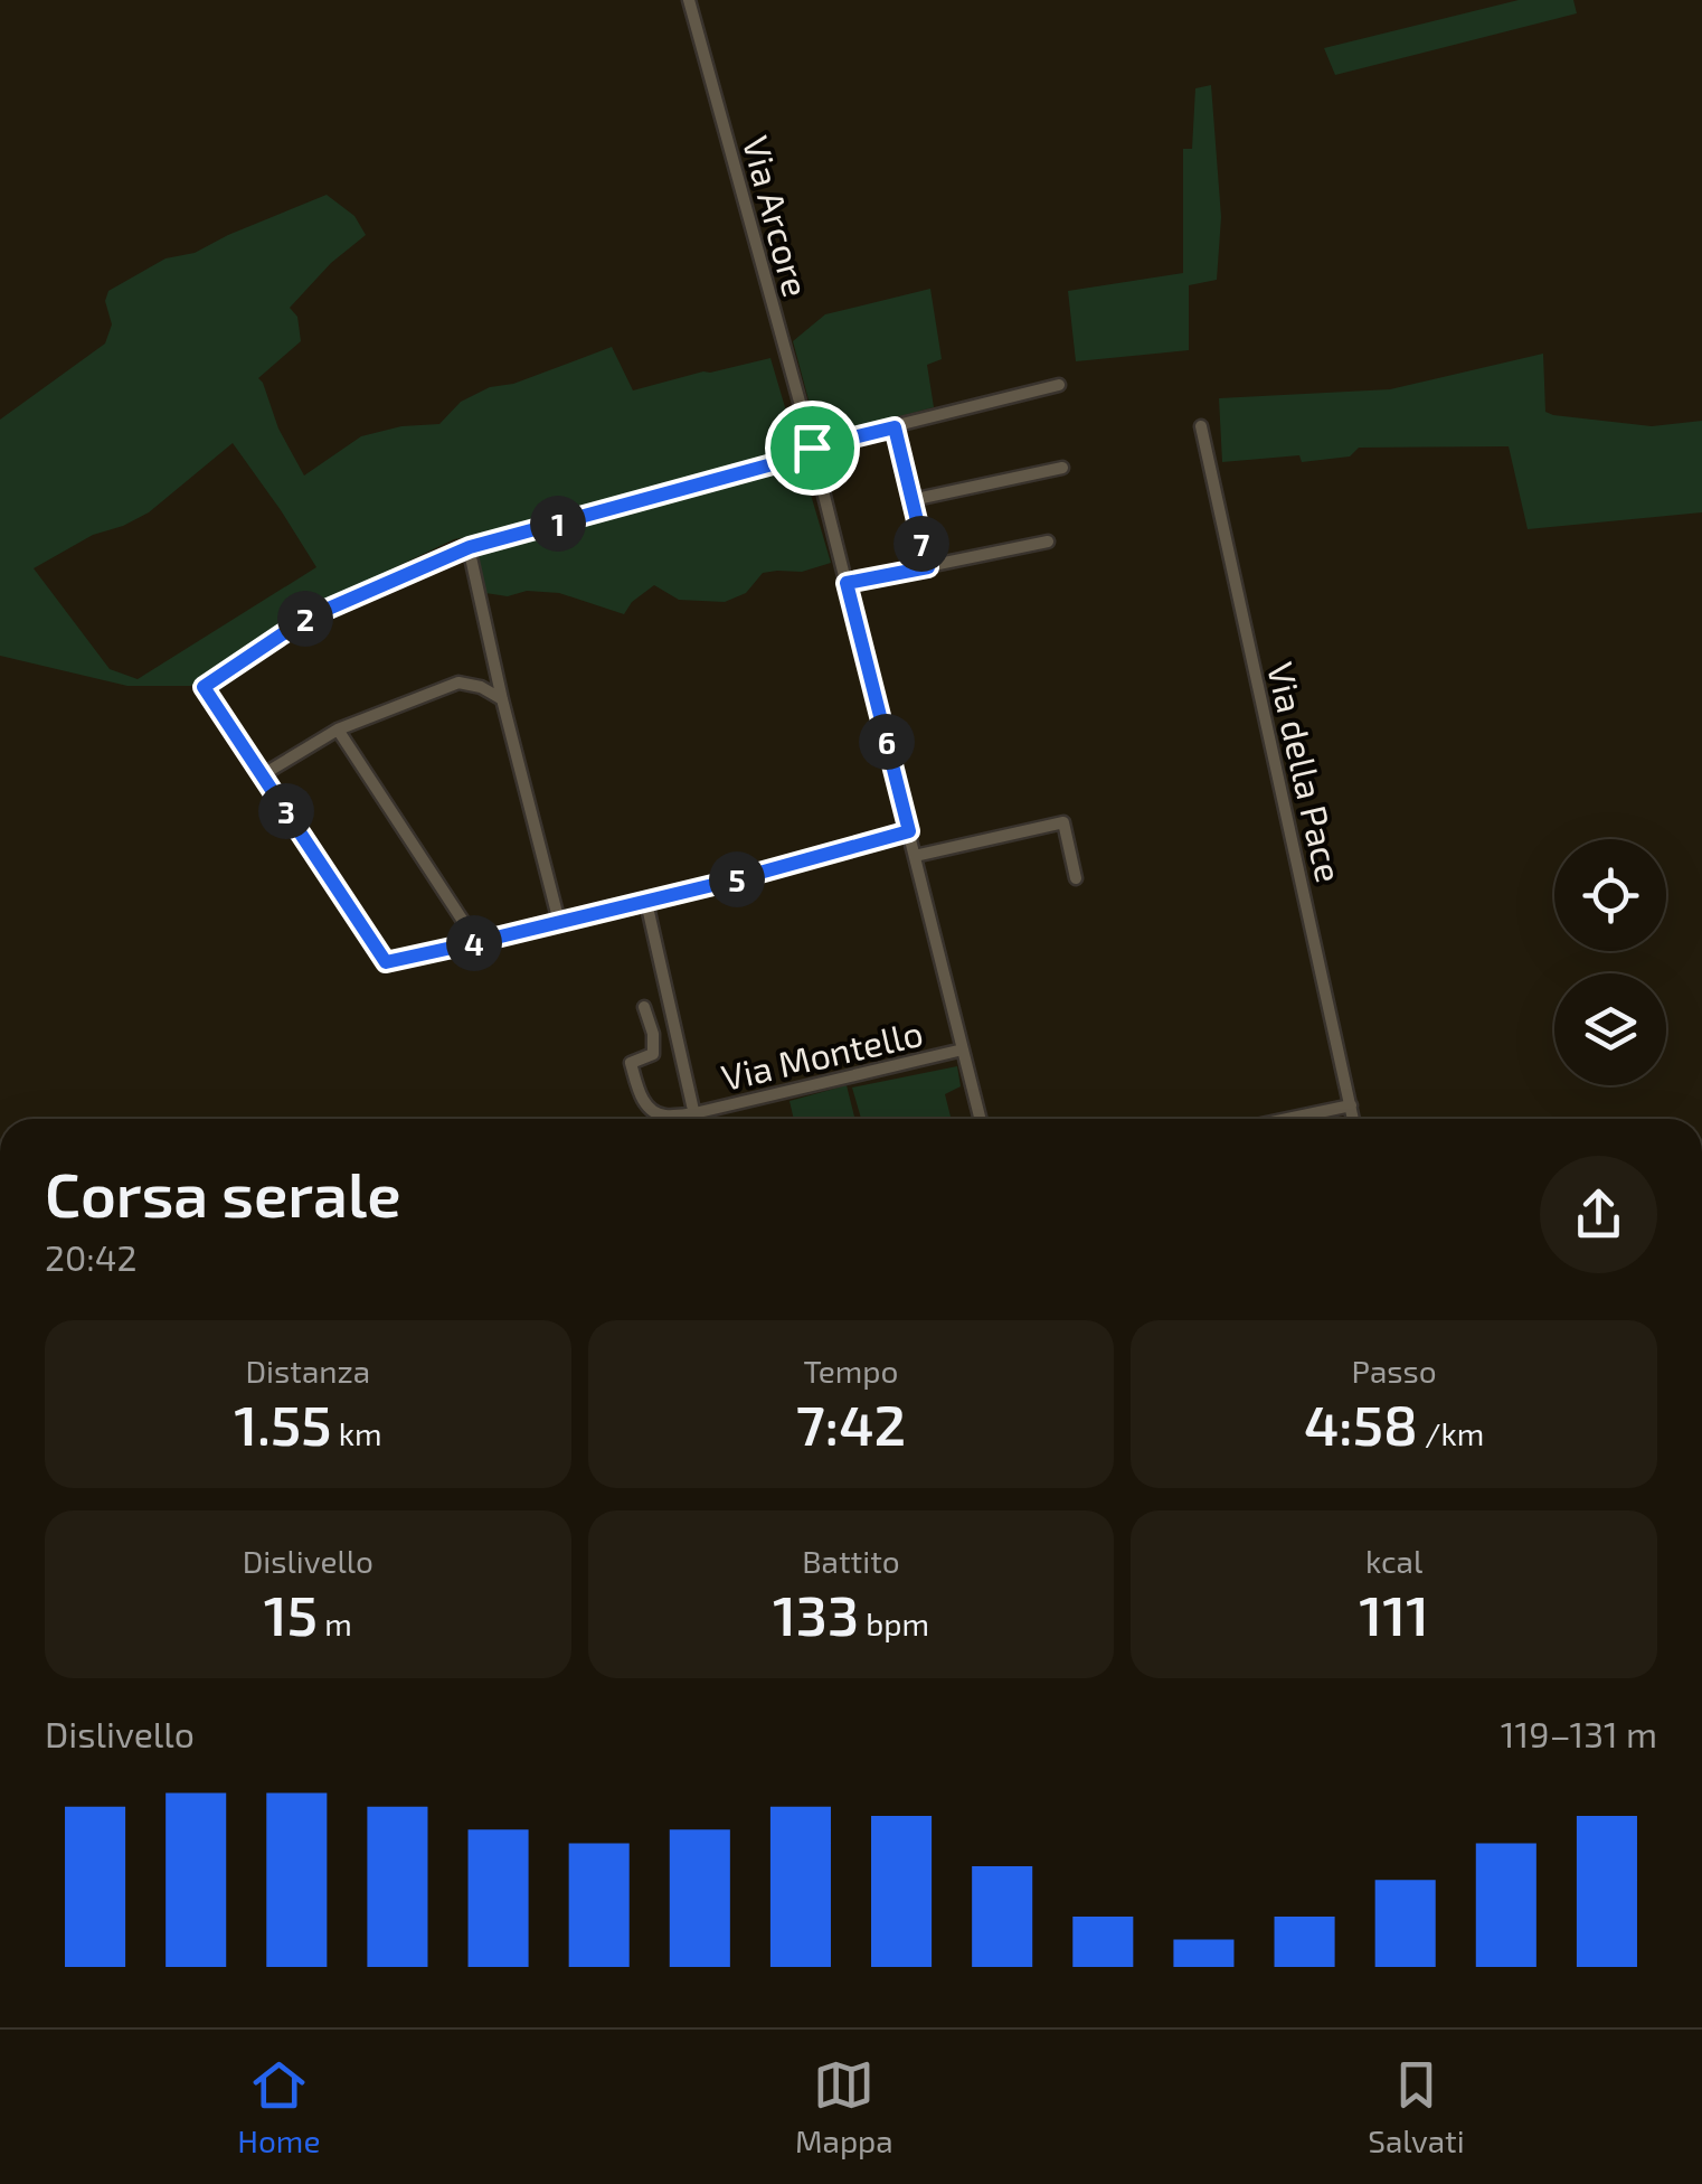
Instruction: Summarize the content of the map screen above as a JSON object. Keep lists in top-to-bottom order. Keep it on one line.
{"streets":{"street":["Via Arcore","Via della Pace","Via Montello"]},"crossings":[["Via Arcore","Via Montello"]],"page":{"pins":["1","7","2","6","3","5","4"],"heading":["Corsa serale","20:42"],"stats":[["Distanza","1.55 km"],["Tempo","7:42"],["Passo","4:58 /km"],["Dislivello","15 m"],["Battito","133 bpm"],["kcal","111"]],"chart":["Dislivello","119–131 m"],"tabs":["Home","Mappa","Salvati"]}}
